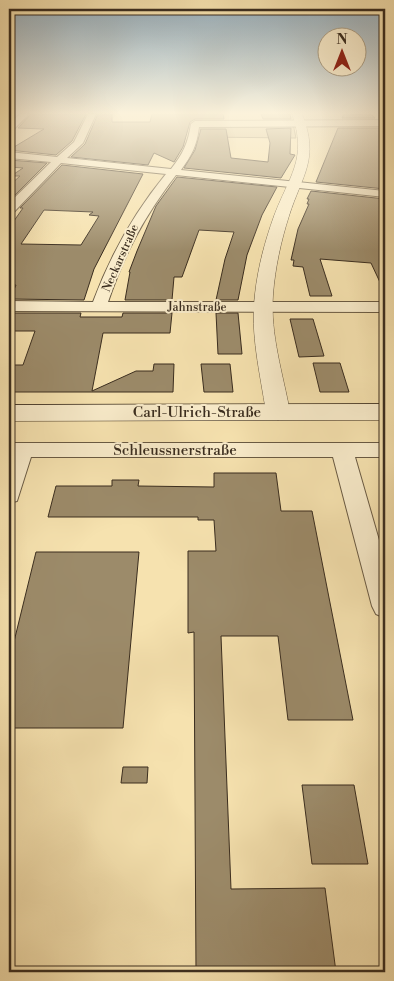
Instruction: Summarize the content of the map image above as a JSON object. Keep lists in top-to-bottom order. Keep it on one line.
{"streets":{"street":["Neckarstraße","Jahnstraße","Carl-Ulrich-Straße","Schleussnerstraße"]},"crossings":[["Neckarstraße","Jahnstraße"]],"north":"top"}
